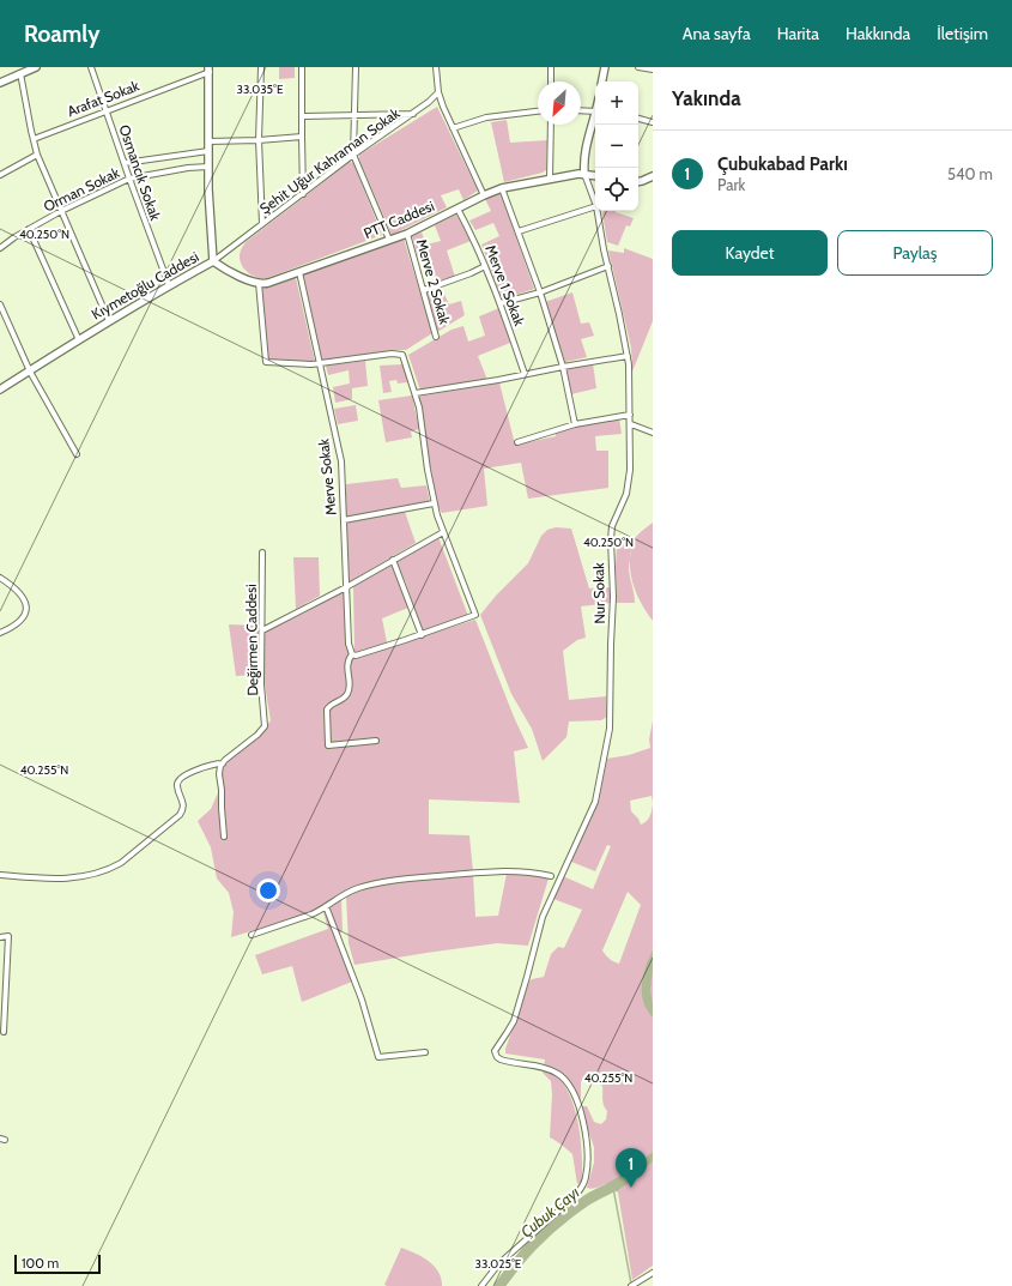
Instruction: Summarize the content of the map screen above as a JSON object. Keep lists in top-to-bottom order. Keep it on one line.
{"streets":{"street":["Arafat Sokak","Şehit Uğur Kahraman Sokak","Osmancık Sokak","Orman Sokak","PTT Caddesi","Merve 2 Sokak","Kıymetoğlu Caddesi","Merve 1 Sokak","Merve Sokak","Nur Sokak","Değirmen Caddesi"]},"crossings":[["Arafat Sokak","Osmancık Sokak"],["Arafat Sokak","Kıymetoğlu Caddesi"],["Şehit Uğur Kahraman Sokak","Kıymetoğlu Caddesi"],["Osmancık Sokak","Orman Sokak"],["Osmancık Sokak","Kıymetoğlu Caddesi"],["Orman Sokak","Kıymetoğlu Caddesi"],["PTT Caddesi","Merve 2 Sokak"],["PTT Caddesi","Merve 1 Sokak"],["PTT Caddesi","Merve Sokak"],["PTT Caddesi","Nur Sokak"]],"water":["Çubuk Çayı"],"scale_bar":"100 m","north":"bottom left","page":{"header":"Roamly","nav":["Ana sayfa","Harita","Hakkında","İletişim"],"heading":"Yakında","map_buttons":["+","−"],"list":[{"mark":"1","name":"Çubukabad Parkı","note":"Park","value":"540 m"}],"buttons":["Kaydet","Paylaş"],"pins":"1","scale":"100 m"},"coordinates":["33.035°E","40.250°N","40.255°N","33.025°E"]}
